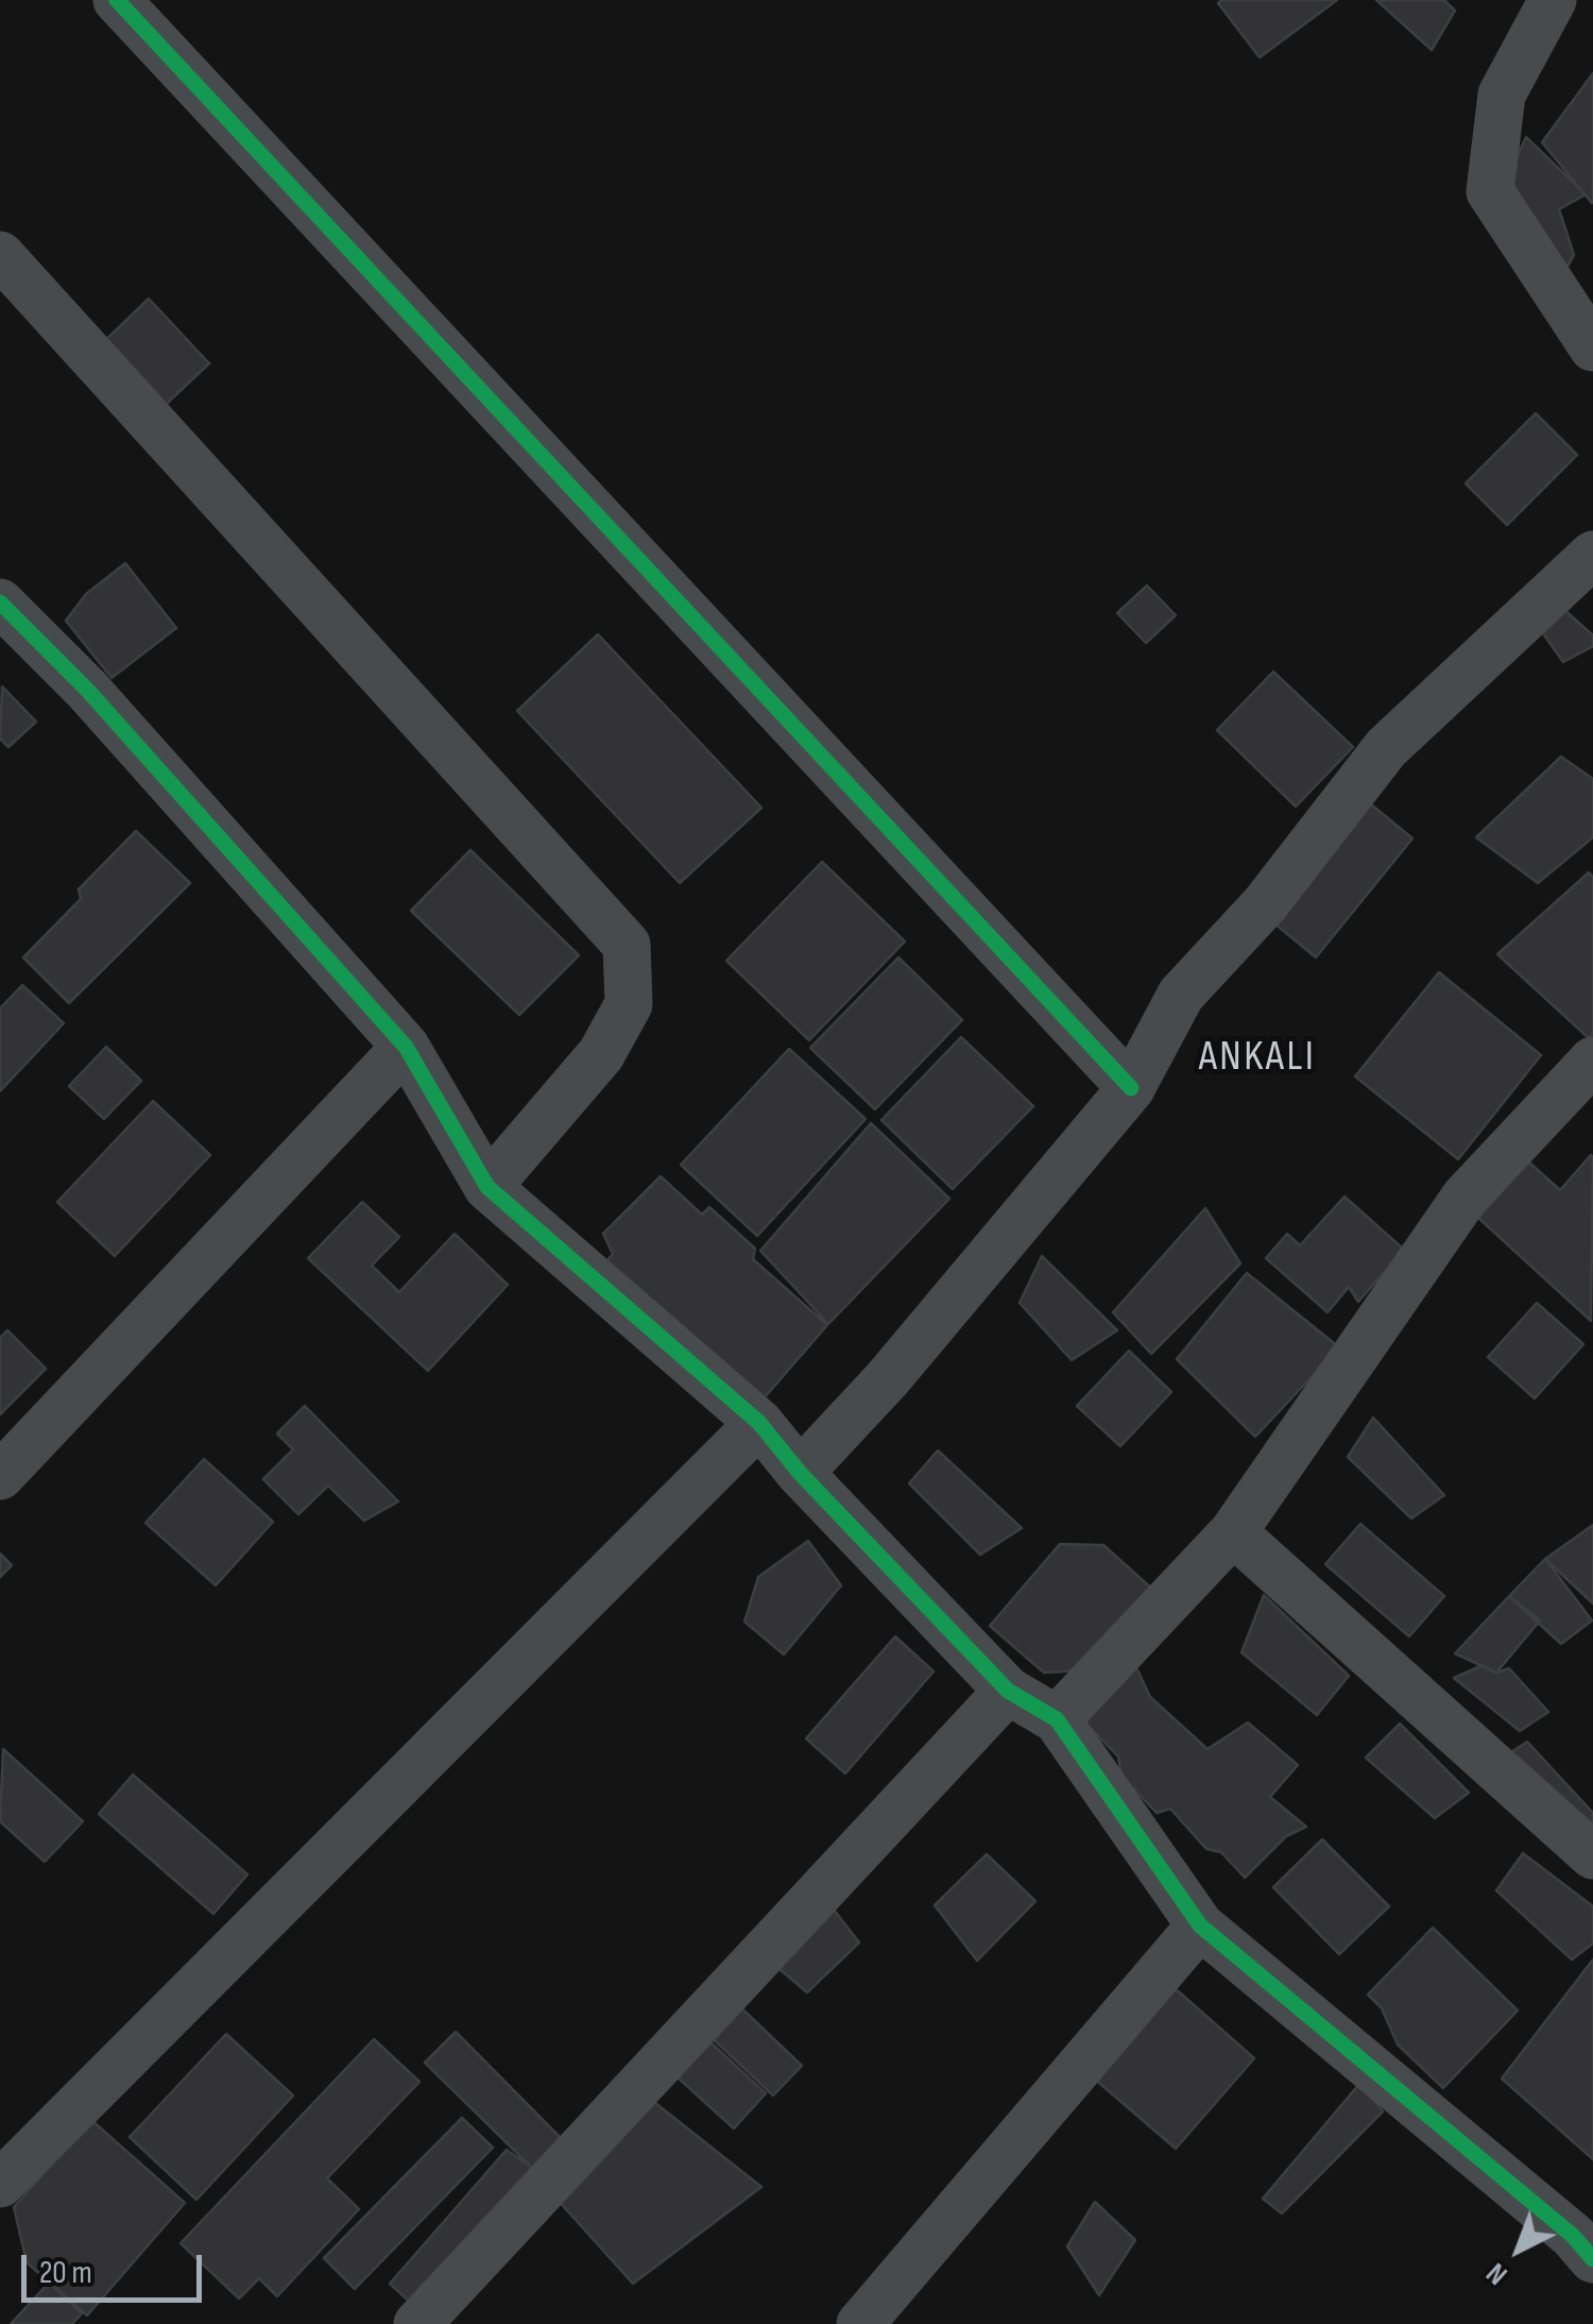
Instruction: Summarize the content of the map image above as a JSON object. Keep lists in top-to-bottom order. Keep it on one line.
{"districts":["ANKALI"],"scale_bar":"20 m","north":"bottom left"}
